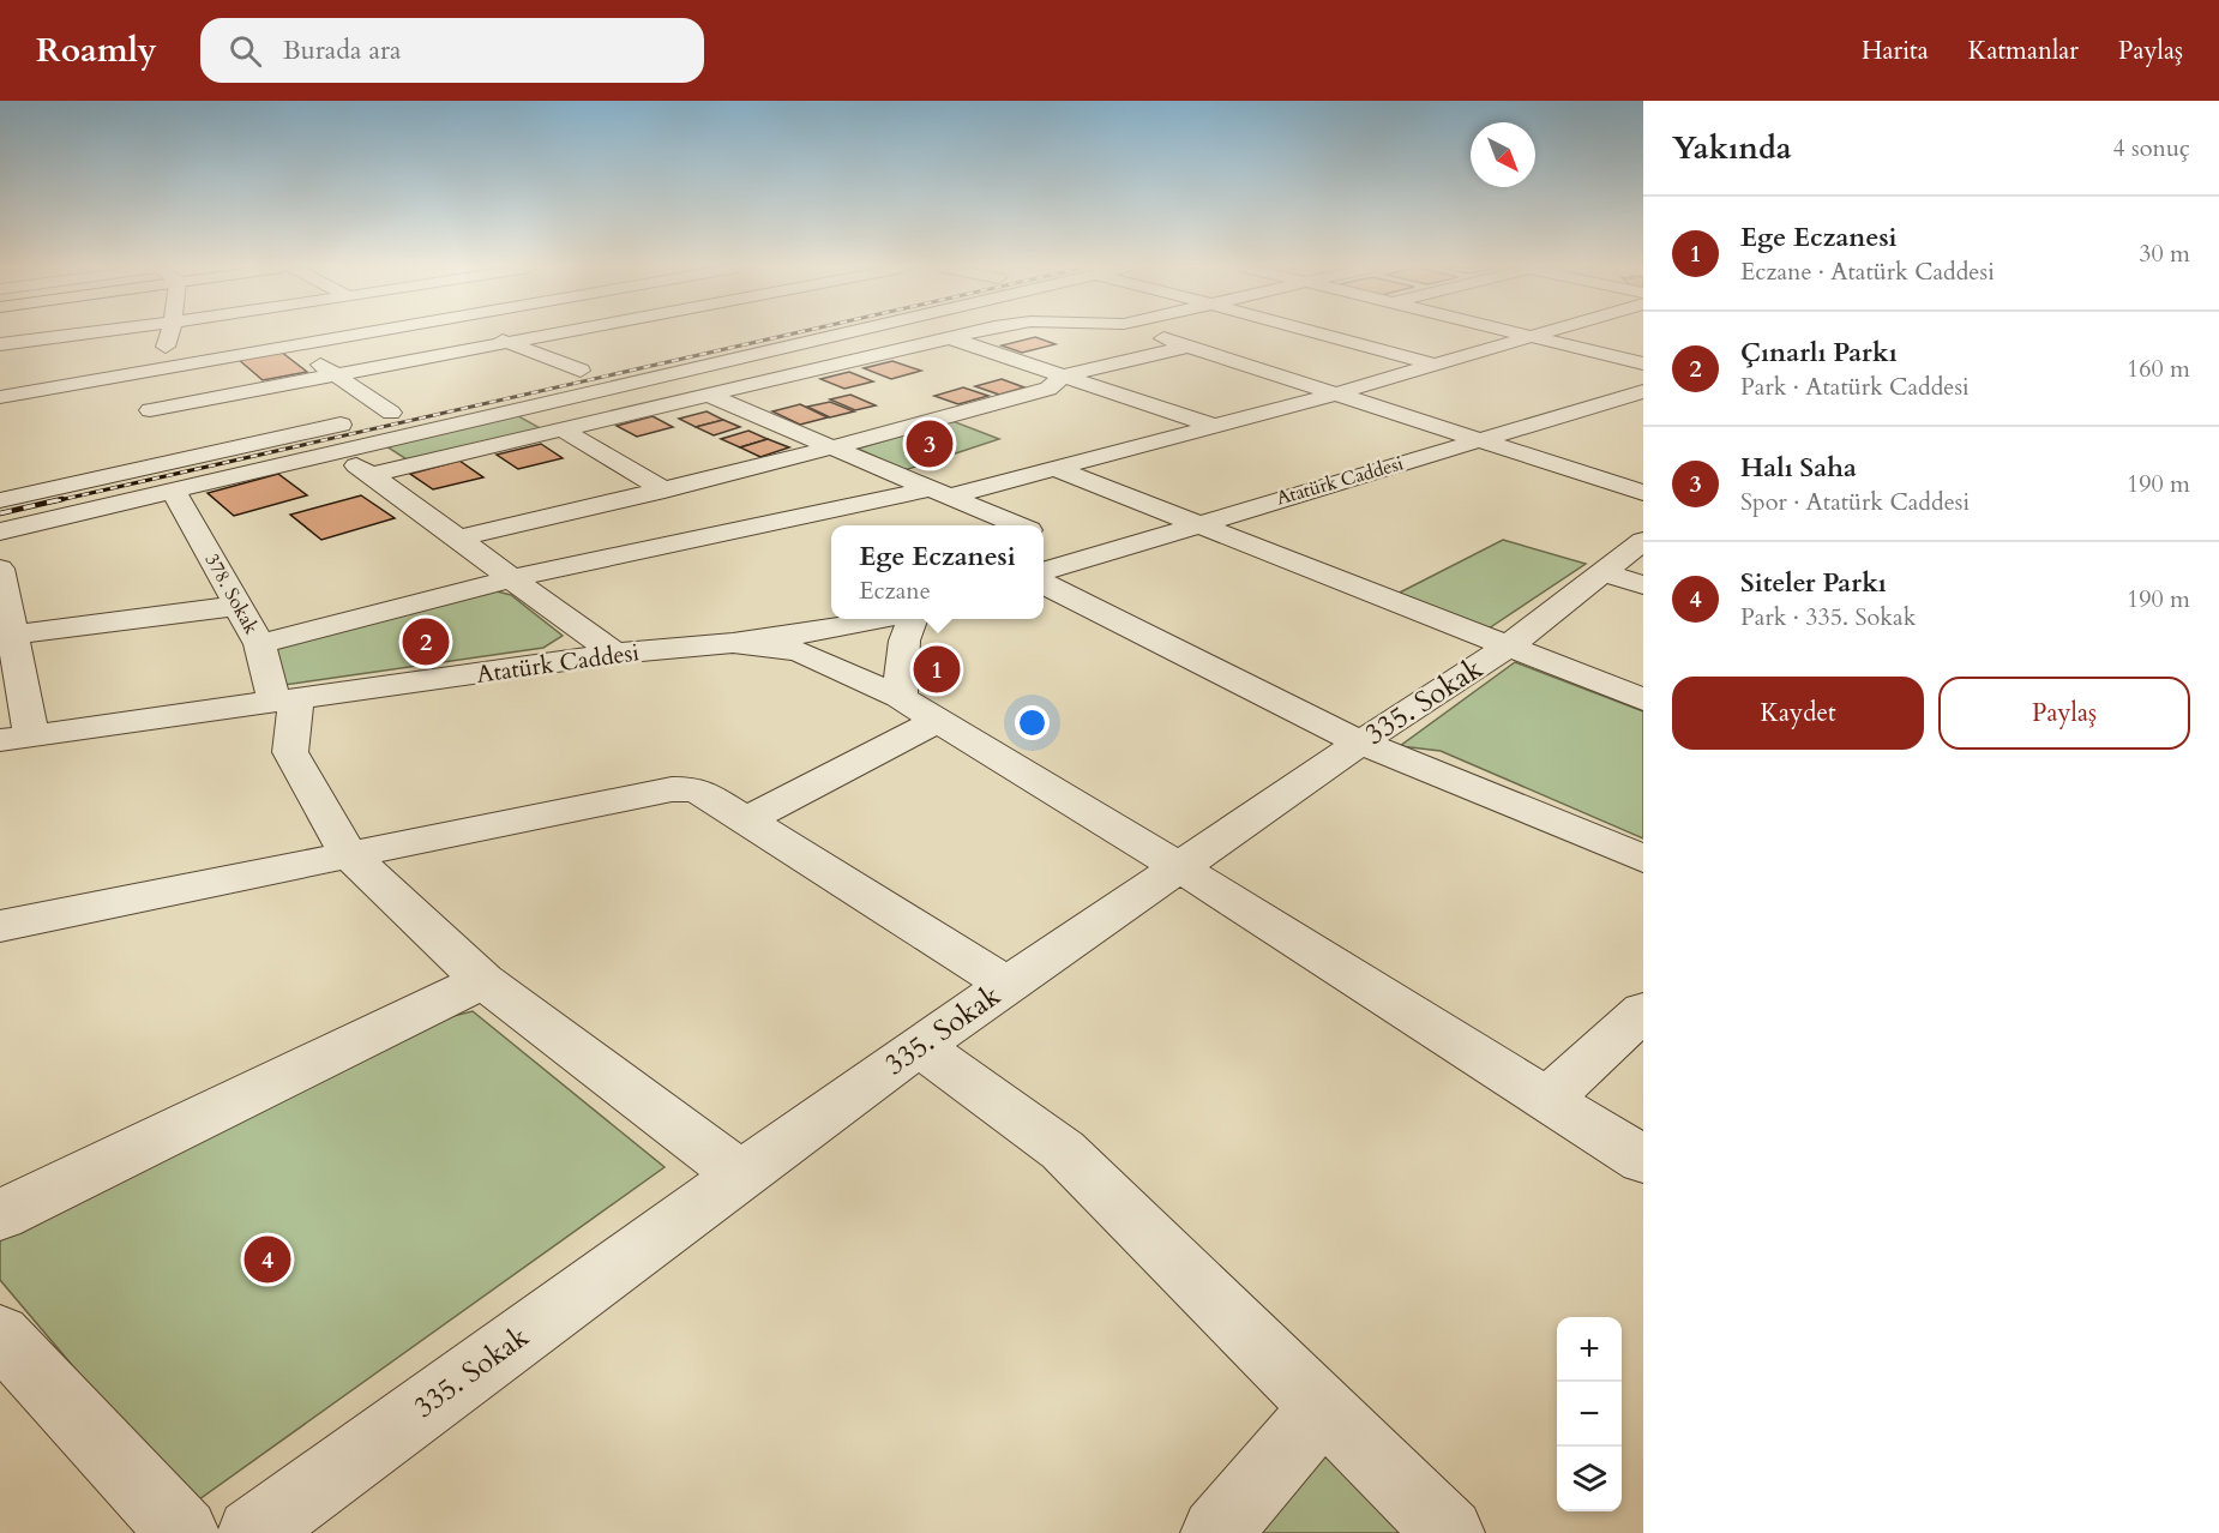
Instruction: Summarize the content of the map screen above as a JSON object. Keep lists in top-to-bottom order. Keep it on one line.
{"streets":{"street":["Atatürk Caddesi","378. Sokak","335. Sokak"]},"crossings":[["Atatürk Caddesi","378. Sokak"]],"north":"bottom right","page":{"header":"Roamly","search":"Burada ara","nav":["Harita","Katmanlar","Paylaş"],"heading":["Yakında","4 sonuç"],"list":[{"mark":"1","name":"Ege Eczanesi","note":"Eczane · Atatürk Caddesi","value":"30 m"},{"mark":"2","name":"Çınarlı Parkı","note":"Park · Atatürk Caddesi","value":"160 m"},{"mark":"3","name":"Halı Saha","note":"Spor · Atatürk Caddesi","value":"190 m"},{"mark":"4","name":"Siteler Parkı","note":"Park · 335. Sokak","value":"190 m"}],"pins":["3","2","1","4"],"popup":["Ege Eczanesi","Eczane"],"buttons":["Kaydet","Paylaş"],"map_buttons":["+","−"]}}
